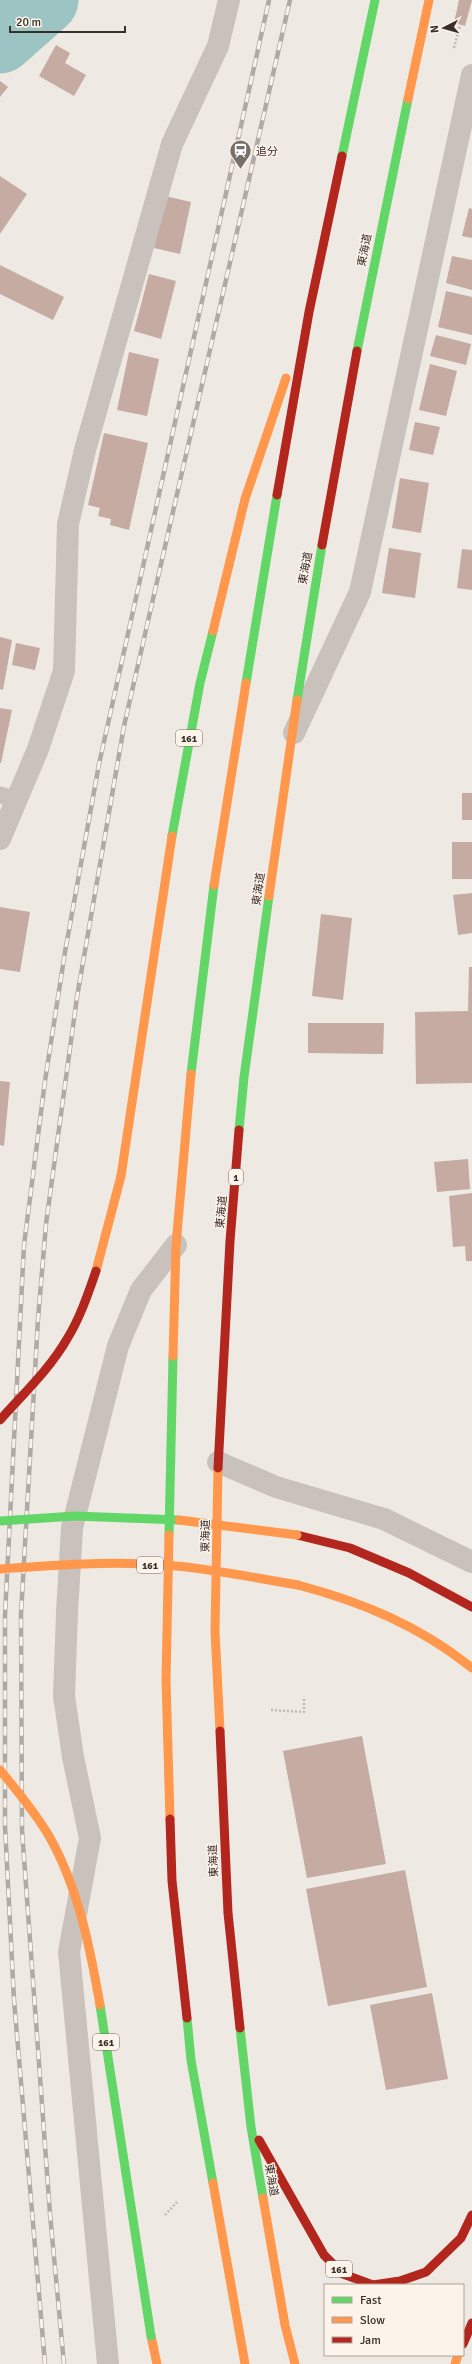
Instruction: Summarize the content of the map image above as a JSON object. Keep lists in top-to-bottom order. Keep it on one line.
{"streets":{"highway":["東海道","161","1"]},"crossings":[["東海道","161"]],"places":{"station":["追分"]},"legend":["Fast","Slow","Jam"],"scale_bar":"20 m","north":"left"}
